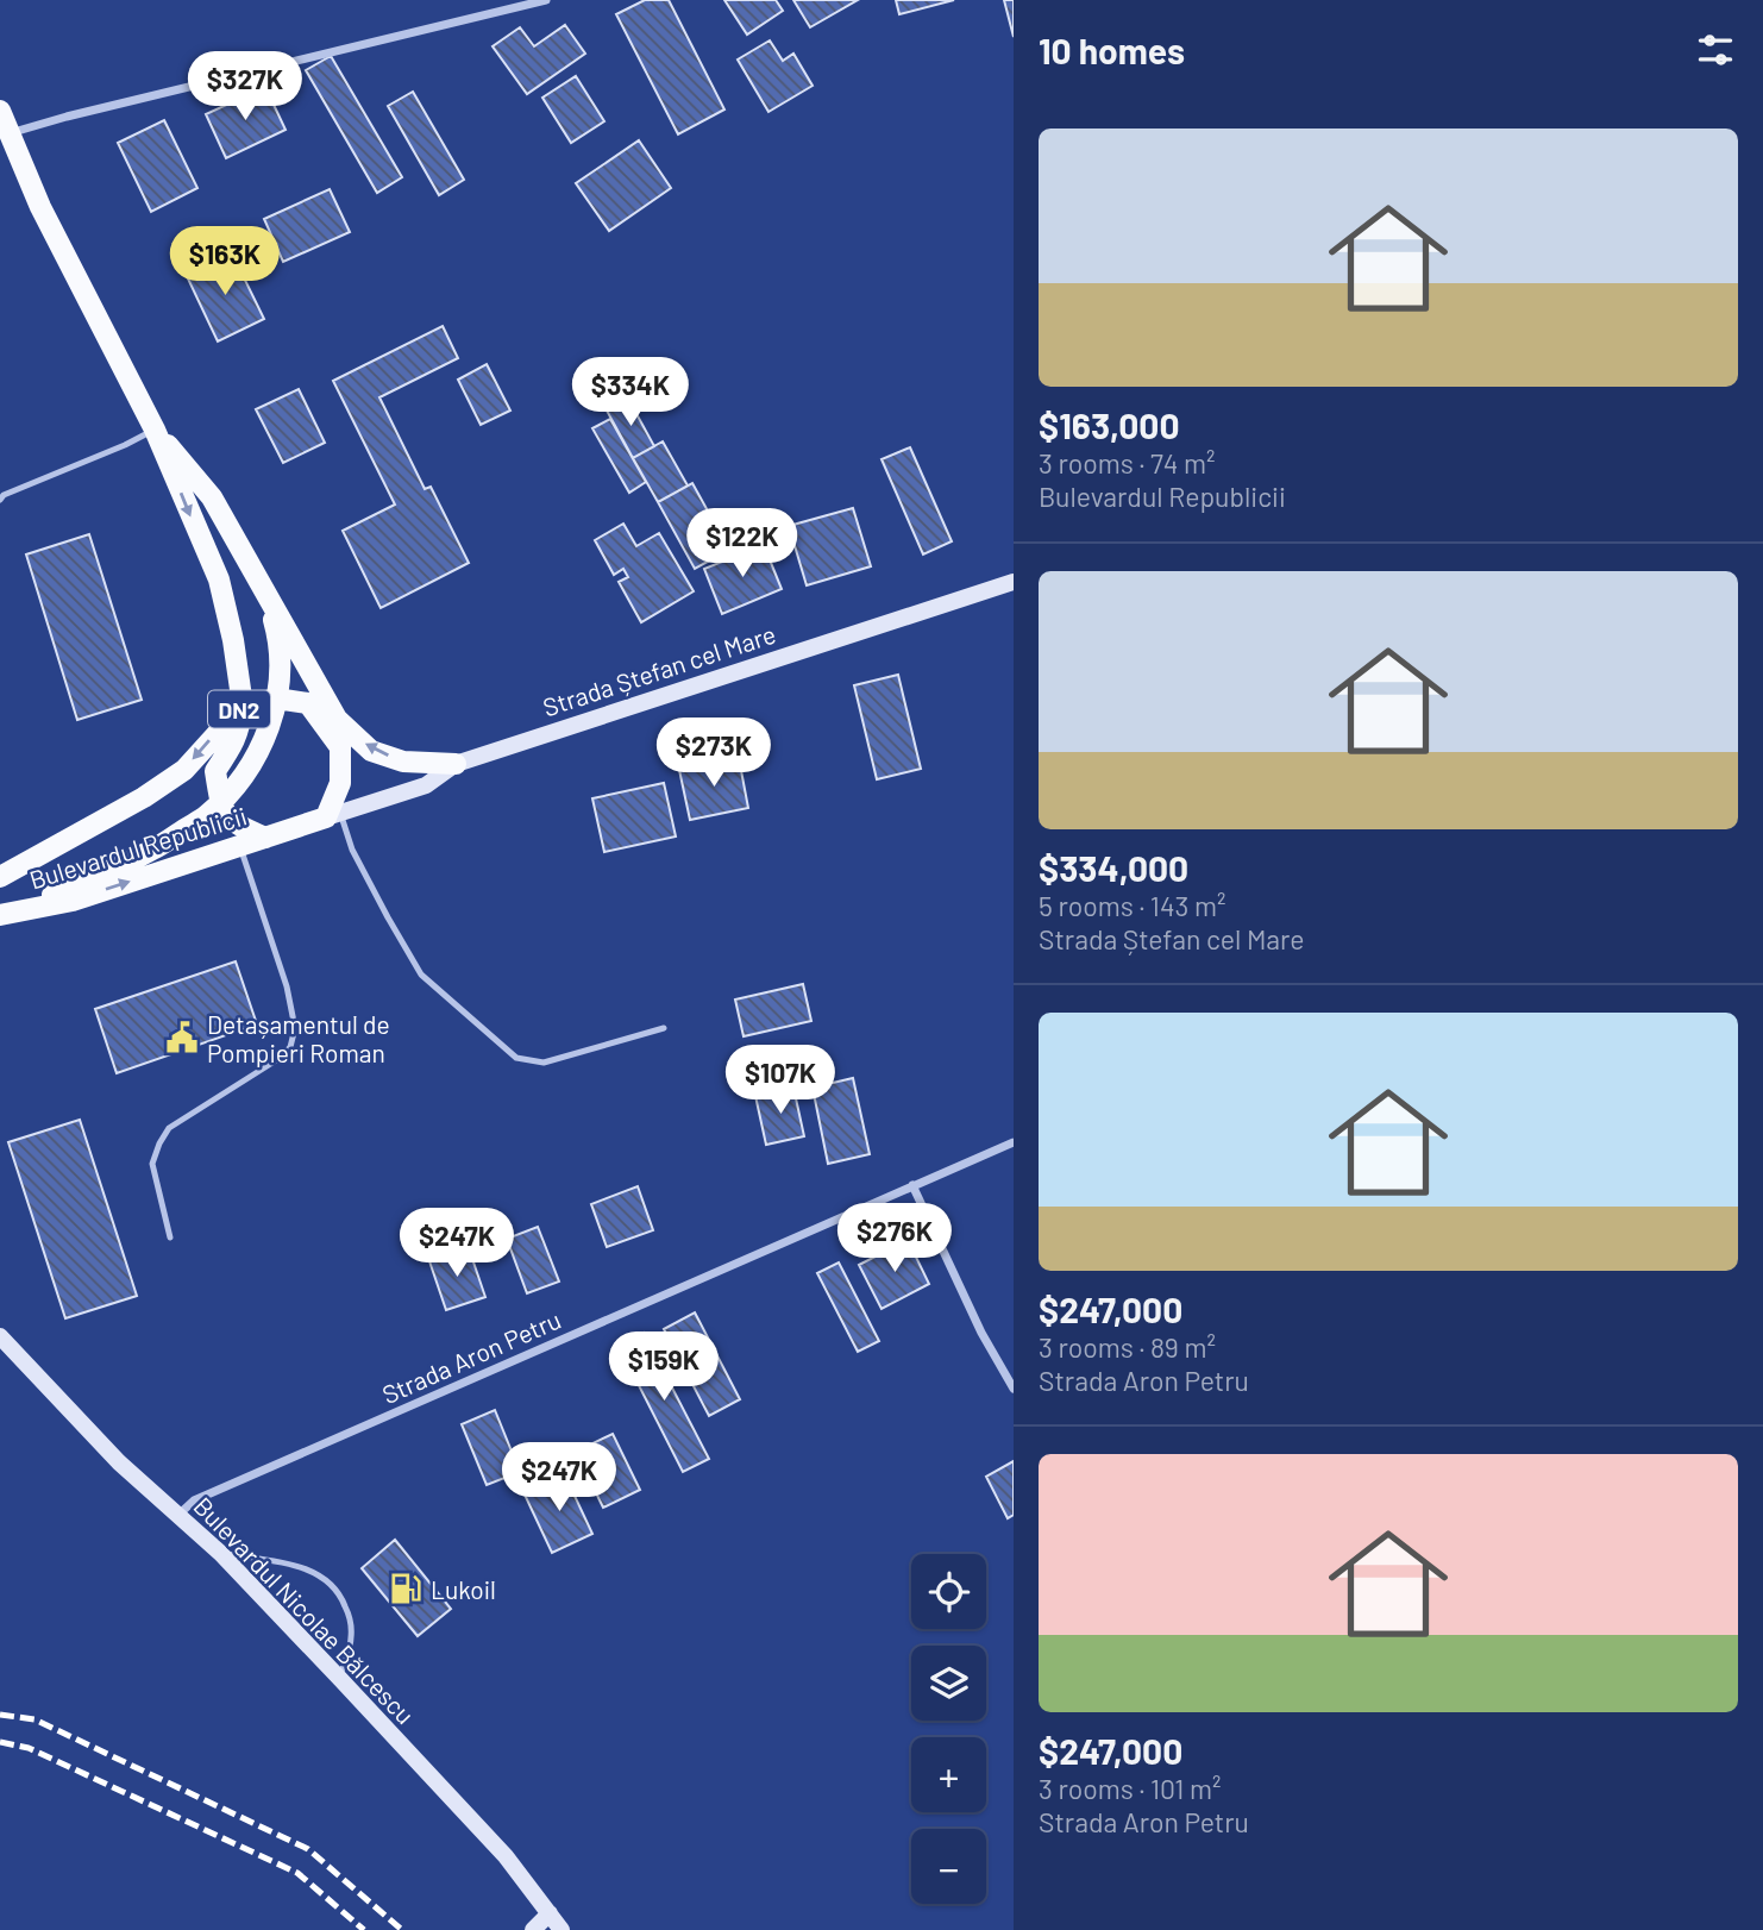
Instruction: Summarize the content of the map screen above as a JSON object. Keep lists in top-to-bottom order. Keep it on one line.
{"streets":{"main road":["Strada Ștefan cel Mare","DN2","Bulevardul Republicii","Bulevardul Nicolae Bălcescu"],"street":["Strada Aron Petru"]},"crossings":[["Strada Ștefan cel Mare","Bulevardul Republicii"],["DN2","Bulevardul Republicii"],["Strada Aron Petru","Bulevardul Nicolae Bălcescu"]],"places":{"public building":["Detașamentul de Pompieri Roman"],"fuel station":["Lukoil"]},"page":{"heading":"10 homes","price":["$327K","$163K","$334K","$122K","$273K","$107K","$276K","$247K","$159K","$247K"],"list":[{"name":"$163,000","note":"3 rooms · 74 m² · Bulevardul Republicii"},{"name":"$334,000","note":"5 rooms · 143 m² · Strada Ștefan cel Mare"},{"name":"$247,000","note":"3 rooms · 89 m² · Strada Aron Petru"},{"name":"$247,000","note":"3 rooms · 101 m² · Strada Aron Petru"}],"map_buttons":["+","−"]}}
